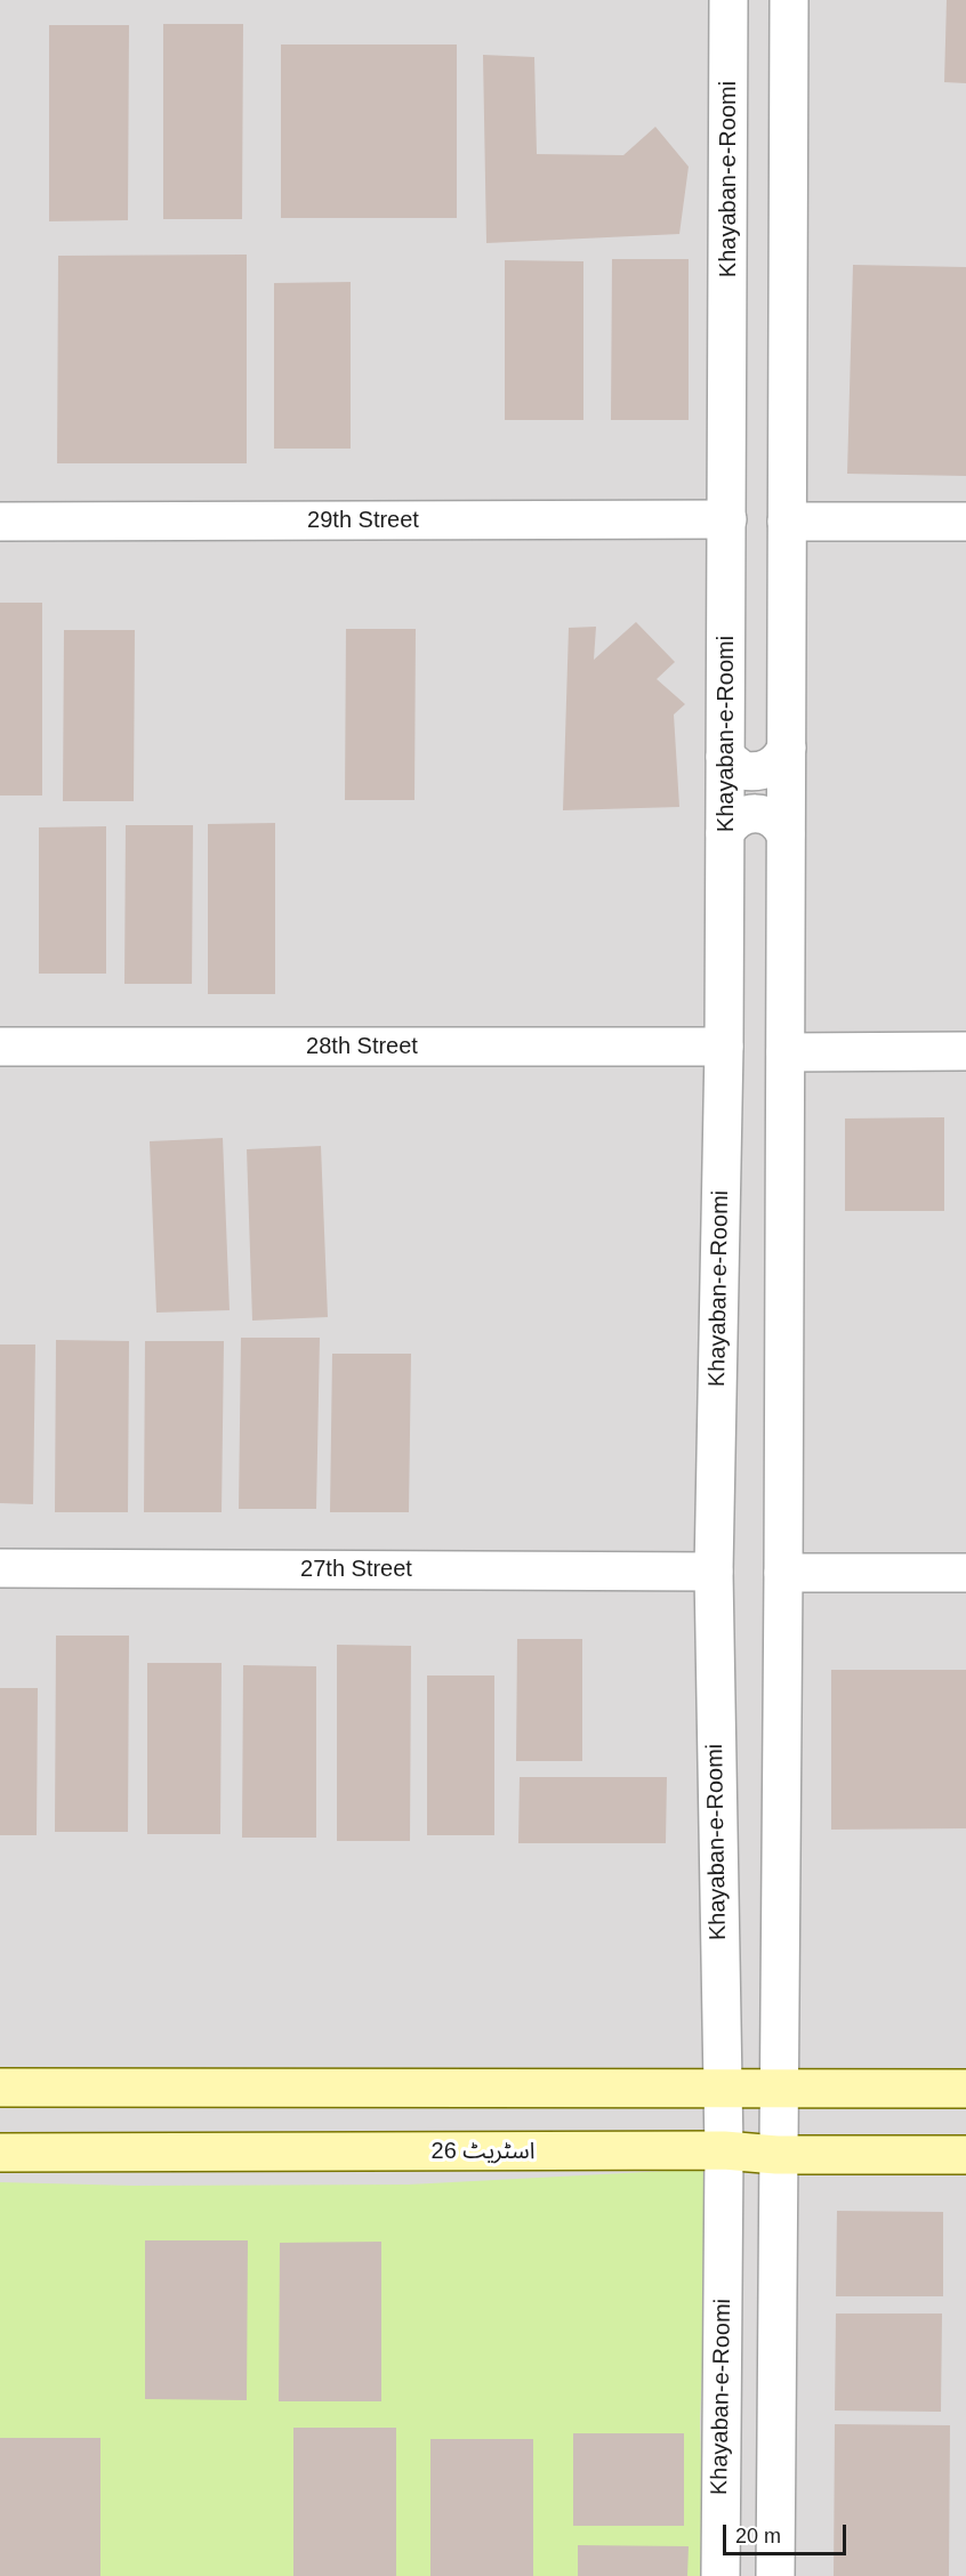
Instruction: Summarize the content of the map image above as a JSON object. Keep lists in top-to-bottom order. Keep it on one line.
{"streets":{"main road":["اسٹریٹ 26"],"street":["Khayaban-e-Roomi","29th Street","28th Street","27th Street"]},"crossings":[["Khayaban-e-Roomi","29th Street"],["Khayaban-e-Roomi","28th Street"],["Khayaban-e-Roomi","27th Street"],["Khayaban-e-Roomi","اسٹریٹ 26"]],"scale_bar":"20 m"}
